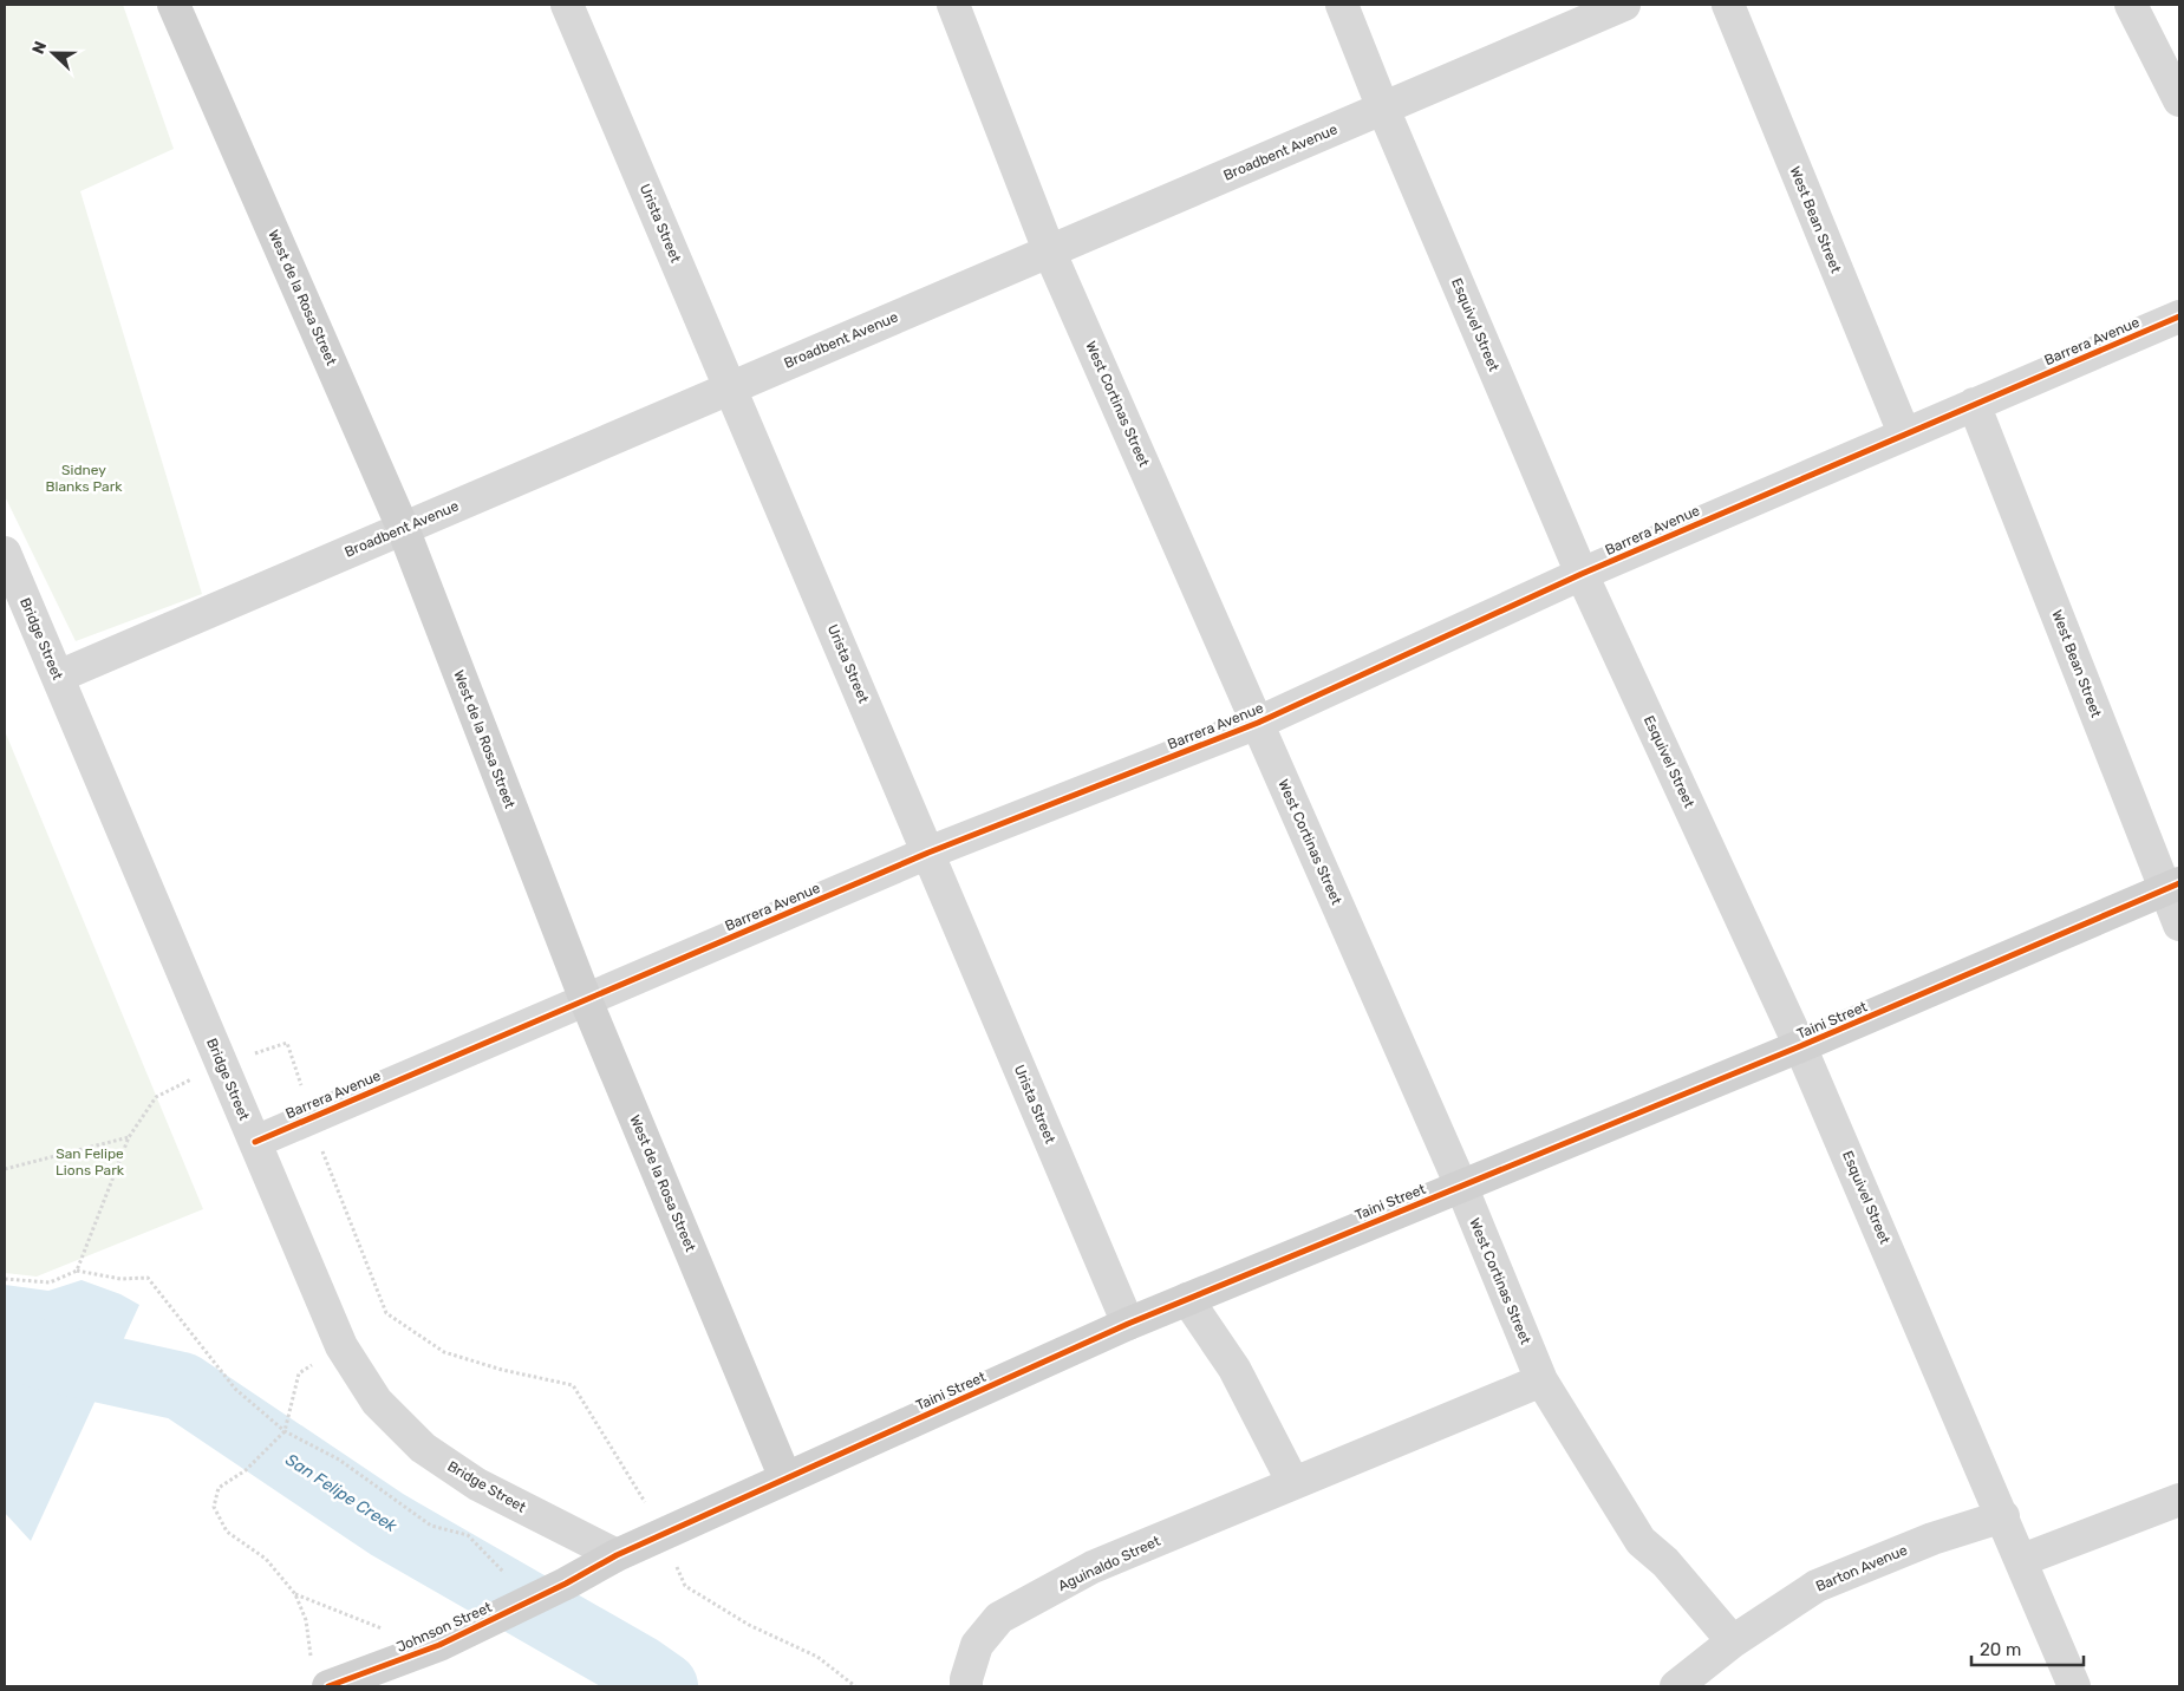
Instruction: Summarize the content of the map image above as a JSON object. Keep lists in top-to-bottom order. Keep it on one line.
{"streets":{"street":["Broadbent Avenue","West Bean Street","Urista Street","West de la Rosa Street","Esquivel Street","Barrera Avenue","West Cortinas Street","Bridge Street","Taini Street","Aguinaldo Street","Barton Avenue","Johnson Street"]},"crossings":[["Broadbent Avenue","Urista Street"],["Broadbent Avenue","West de la Rosa Street"],["Broadbent Avenue","Esquivel Street"],["Broadbent Avenue","West Cortinas Street"],["Broadbent Avenue","Bridge Street"],["West Bean Street","Barrera Avenue"],["West Bean Street","Taini Street"],["Urista Street","Barrera Avenue"],["Urista Street","Taini Street"],["West de la Rosa Street","Barrera Avenue"],["West de la Rosa Street","Taini Street"],["Esquivel Street","Barrera Avenue"],["Esquivel Street","Taini Street"],["Esquivel Street","Barton Avenue"],["Barrera Avenue","West Cortinas Street"],["Barrera Avenue","Bridge Street"],["West Cortinas Street","Taini Street"],["West Cortinas Street","Aguinaldo Street"],["West Cortinas Street","Barton Avenue"],["Bridge Street","Taini Street"],["Bridge Street","Johnson Street"],["Taini Street","Johnson Street"]],"water":["San Felipe Creek"],"parks":["Sidney Blanks Park","San Felipe Lions Park"],"scale_bar":"20 m","north":"left"}
